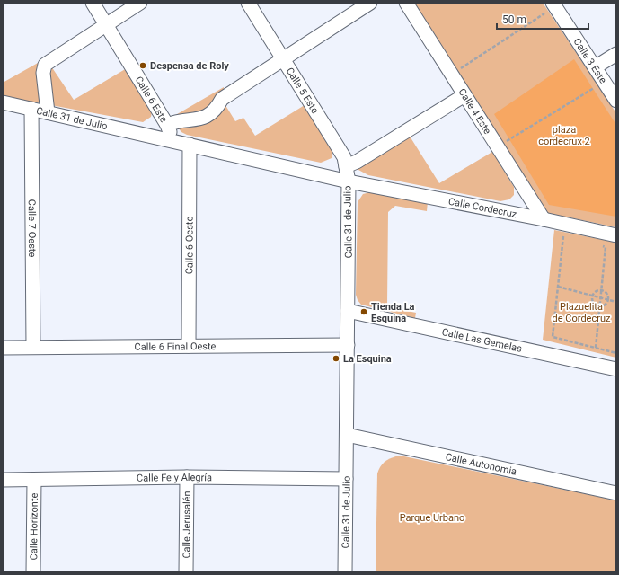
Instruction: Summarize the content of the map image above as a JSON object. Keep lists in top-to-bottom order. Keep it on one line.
{"streets":{"street":["Calle 3 Este","Calle 5 Este","Calle 6 Este","Calle 4 Este","Calle 31 de Julio","Calle Cordecruz","Calle 7 Oeste","Calle 6 Oeste","Calle Las Gemelas","Calle 6 Final Oeste","Calle Autonomia","Calle Fe y Alegría","Calle Jerusalén","Calle Horizonte"]},"crossings":[["Calle 5 Este","Calle 31 de Julio"],["Calle 5 Este","Calle Cordecruz"],["Calle 6 Este","Calle 31 de Julio"],["Calle 4 Este","Calle Cordecruz"],["Calle 31 de Julio","Calle Cordecruz"],["Calle 31 de Julio","Calle 7 Oeste"],["Calle 31 de Julio","Calle 6 Oeste"],["Calle 31 de Julio","Calle Las Gemelas"],["Calle 31 de Julio","Calle 6 Final Oeste"],["Calle 31 de Julio","Calle Autonomia"],["Calle 31 de Julio","Calle Fe y Alegría"],["Calle 7 Oeste","Calle 6 Final Oeste"],["Calle 6 Oeste","Calle 6 Final Oeste"],["Calle Fe y Alegría","Calle Jerusalén"],["Calle Fe y Alegría","Calle Horizonte"]],"parks":["plaza cordecrux 2","Plazuelita de Cordecruz","Parque Urbano"],"places":["Despensa de Roly","Tienda La Esquina","La Esquina"],"scale_bar":"50 m"}
